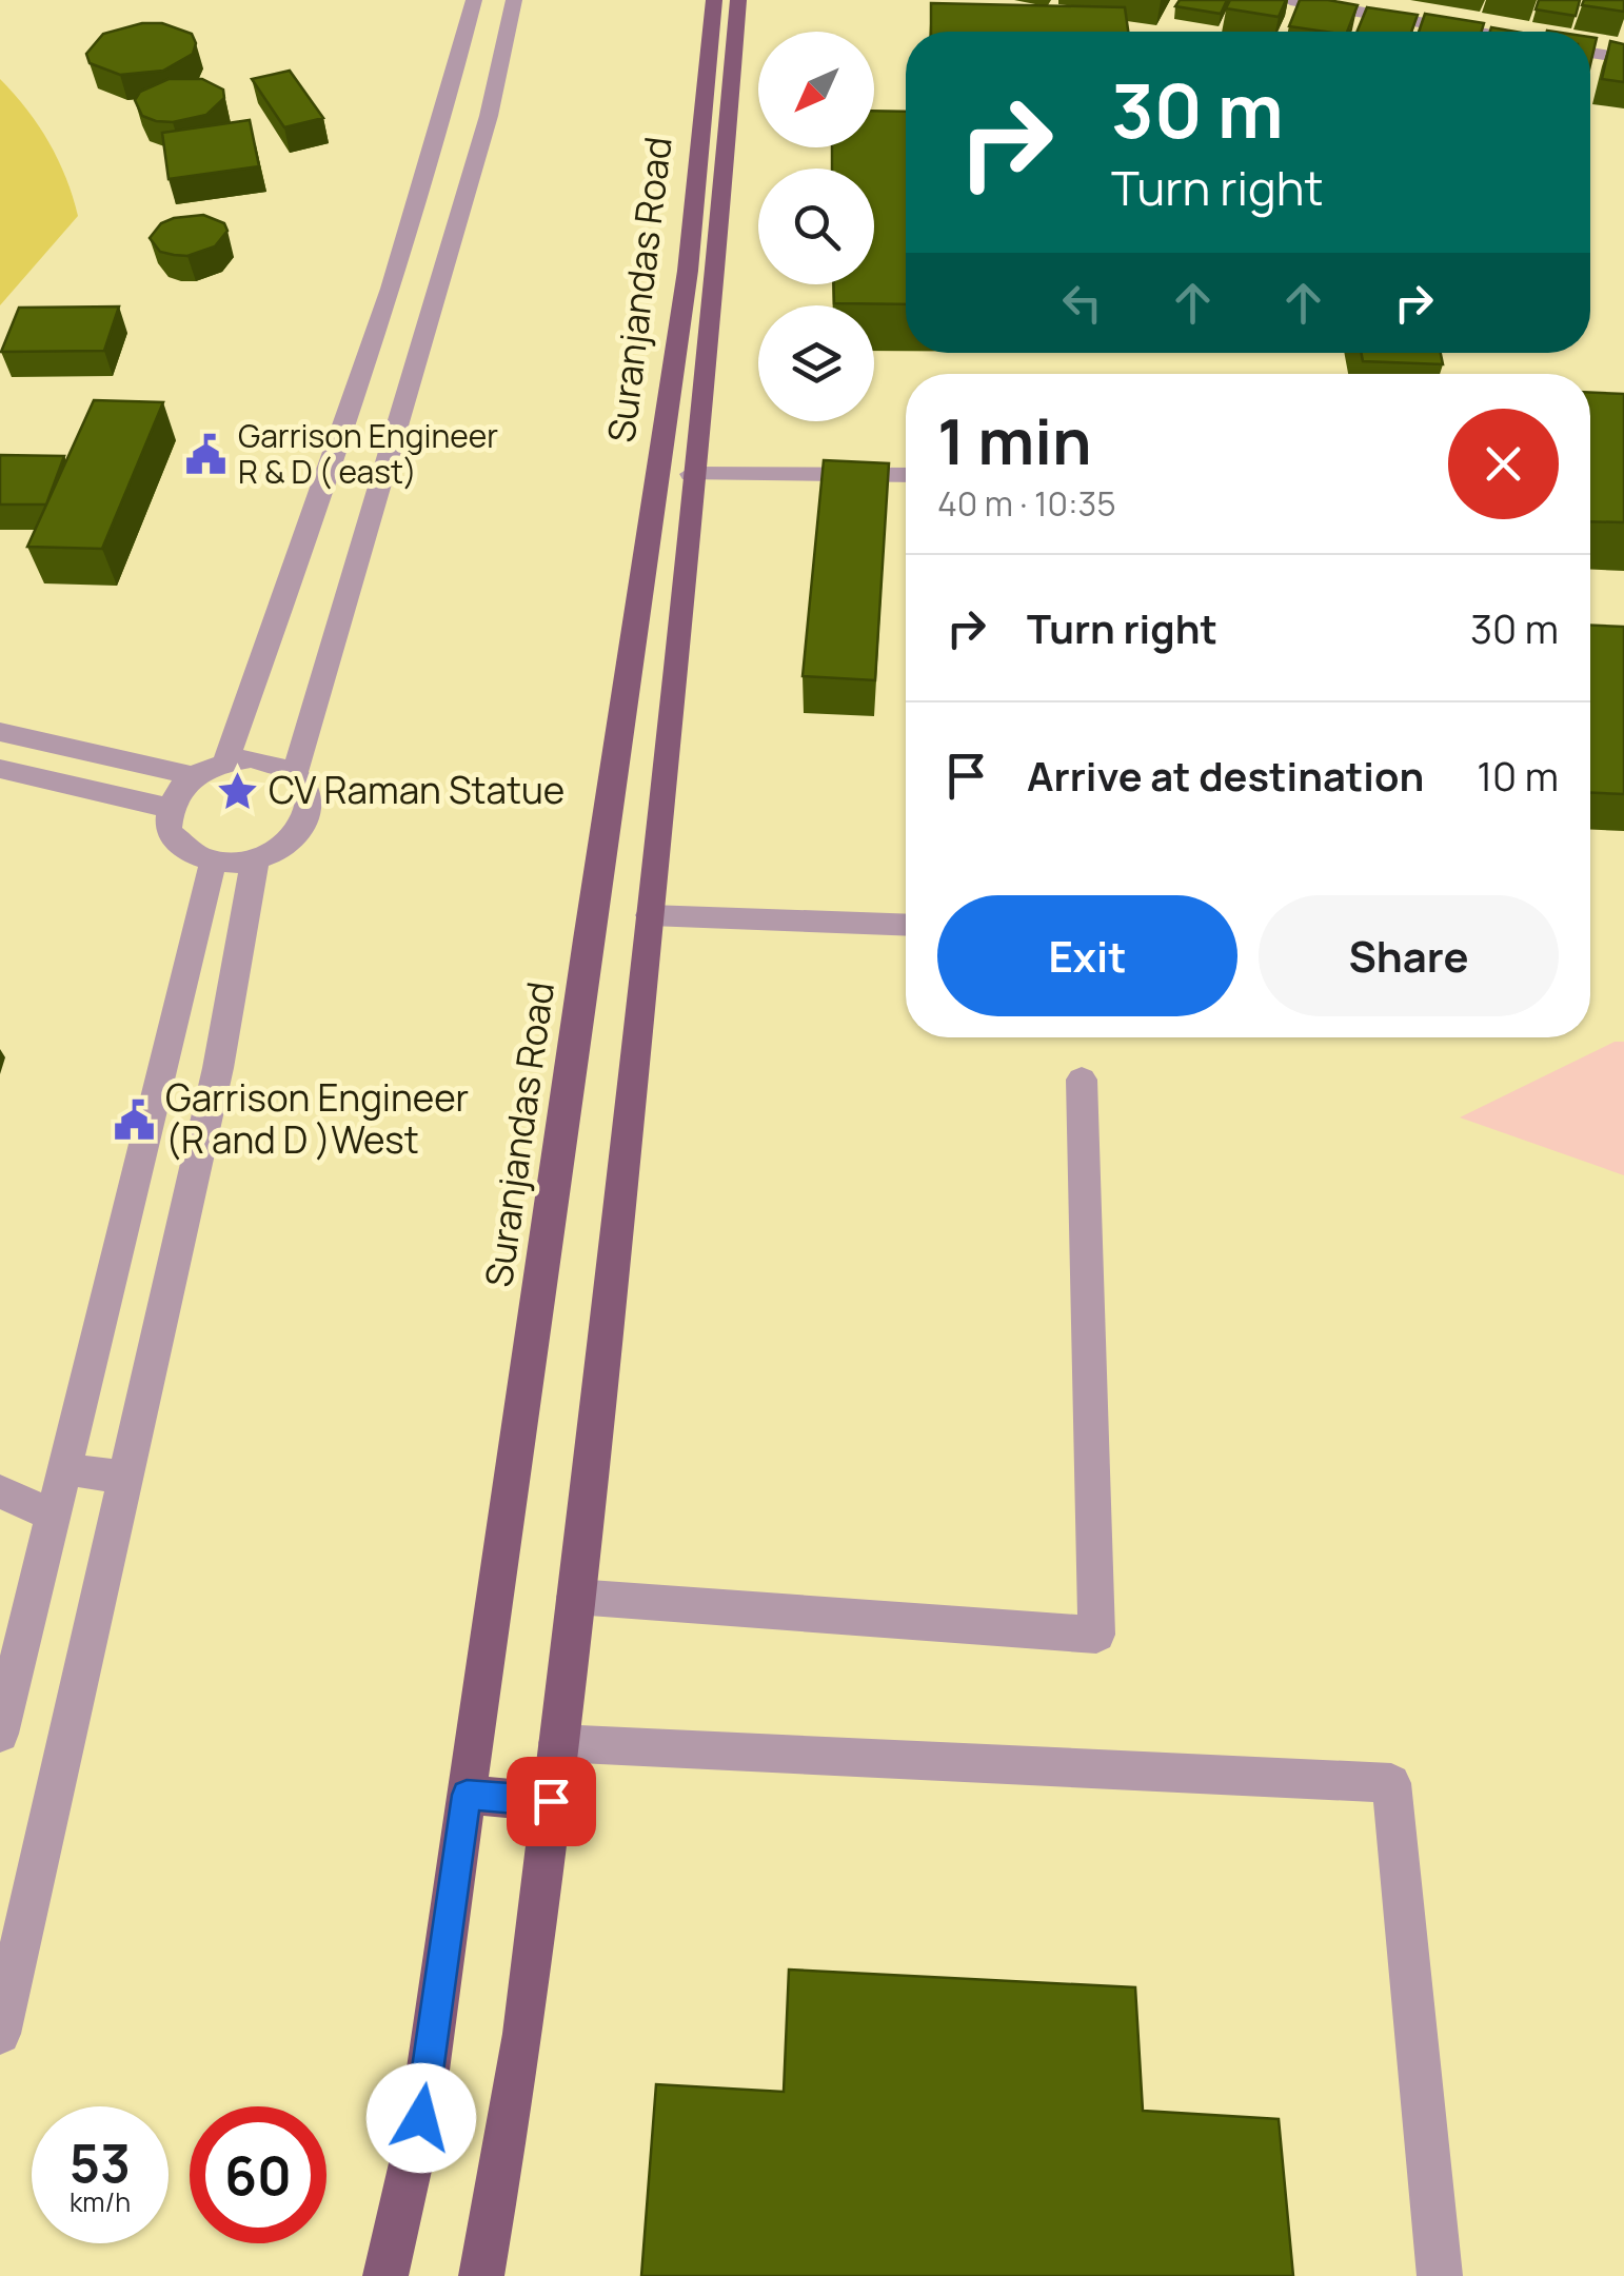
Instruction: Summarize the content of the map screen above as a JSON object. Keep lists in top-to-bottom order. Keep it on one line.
{"streets":{"main road":["Suranjandas Road"]},"places":{"public building":["Garrison Engineer R & D ( east)","Garrison Engineer (R and D )West"],"place":["CV Raman Statue"]},"north":"bottom left","page":{"turn":["30 m","Turn right"],"heading":["1 min","40 m · 10:35"],"list":[{"name":"Turn right","value":"30 m"},{"name":"Arrive at destination","value":"10 m"}],"buttons":["Exit","Share"],"speed":"53 km/h","limit":"60"}}
